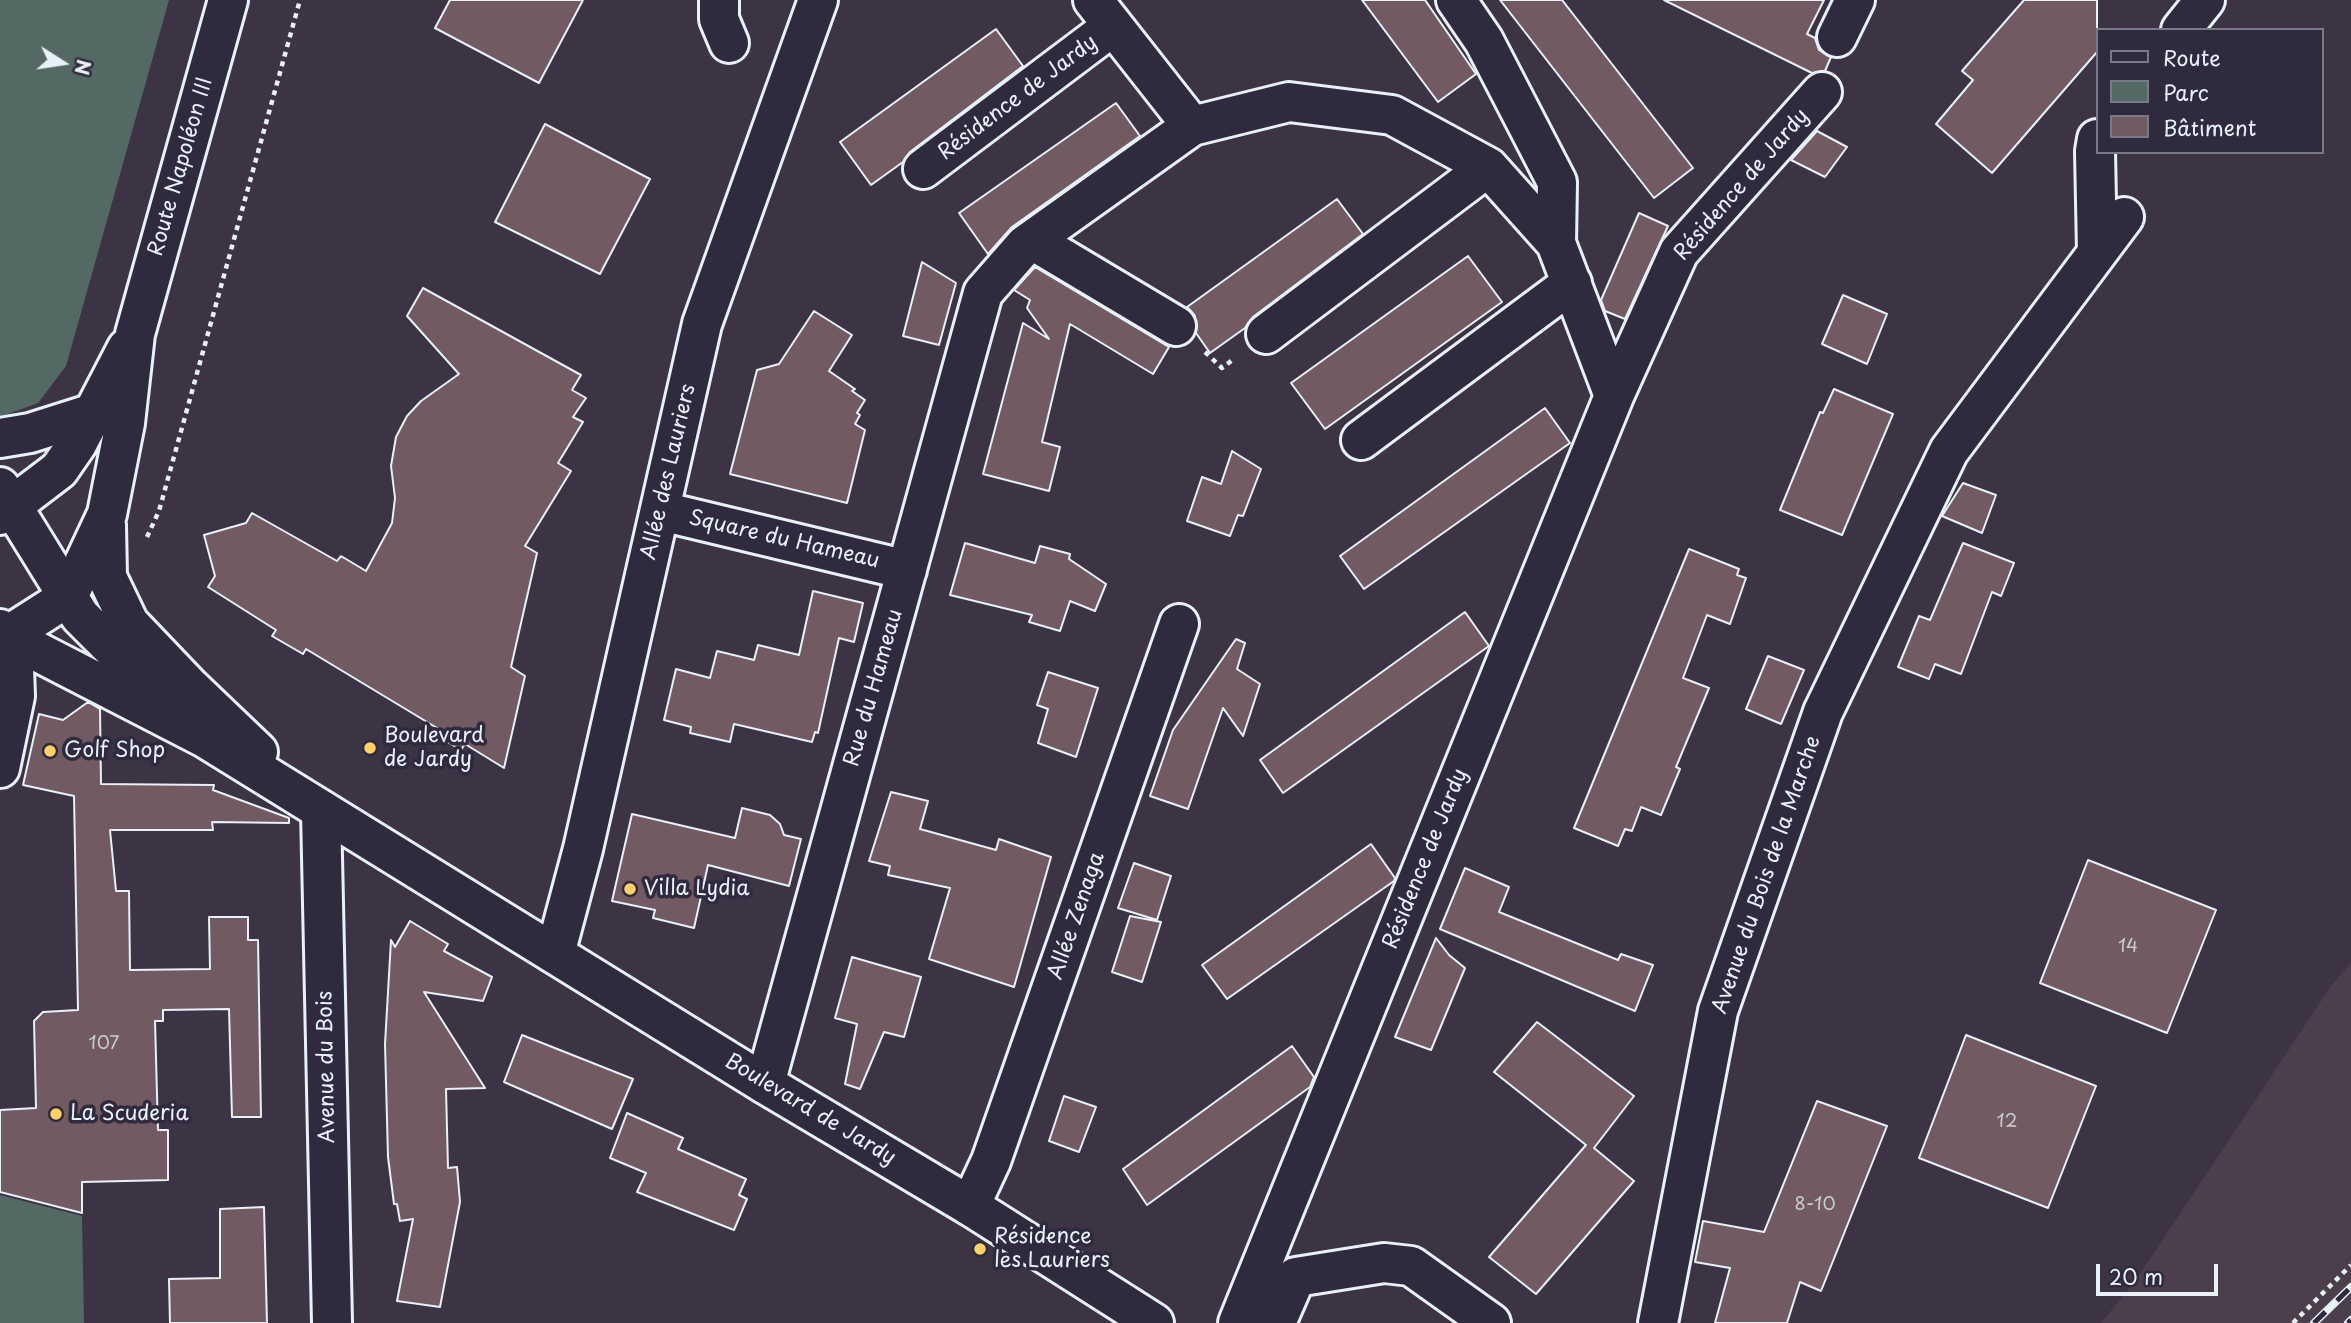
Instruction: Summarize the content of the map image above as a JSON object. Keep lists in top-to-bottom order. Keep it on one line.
{"streets":{"main road":["Résidence de Jardy","Route Napoléon III","Allée des Lauriers","Square du Hameau","Rue du Hameau","Avenue du Bois de la Marche","Allée Zenaga","Avenue du Bois","Boulevard de Jardy"]},"crossings":[["Route Napoléon III","Boulevard de Jardy"],["Allée des Lauriers","Square du Hameau"],["Allée des Lauriers","Boulevard de Jardy"],["Square du Hameau","Rue du Hameau"],["Rue du Hameau","Boulevard de Jardy"],["Allée Zenaga","Boulevard de Jardy"],["Avenue du Bois","Boulevard de Jardy"]],"places":["Boulevard de Jardy","Golf Shop","Villa Lydia","La Scuderia","Résidence les Lauriers"],"house_numbers":["14","107","12","8-10"],"legend":["Route","Parc","Bâtiment"],"scale_bar":"20 m","north":"right"}
